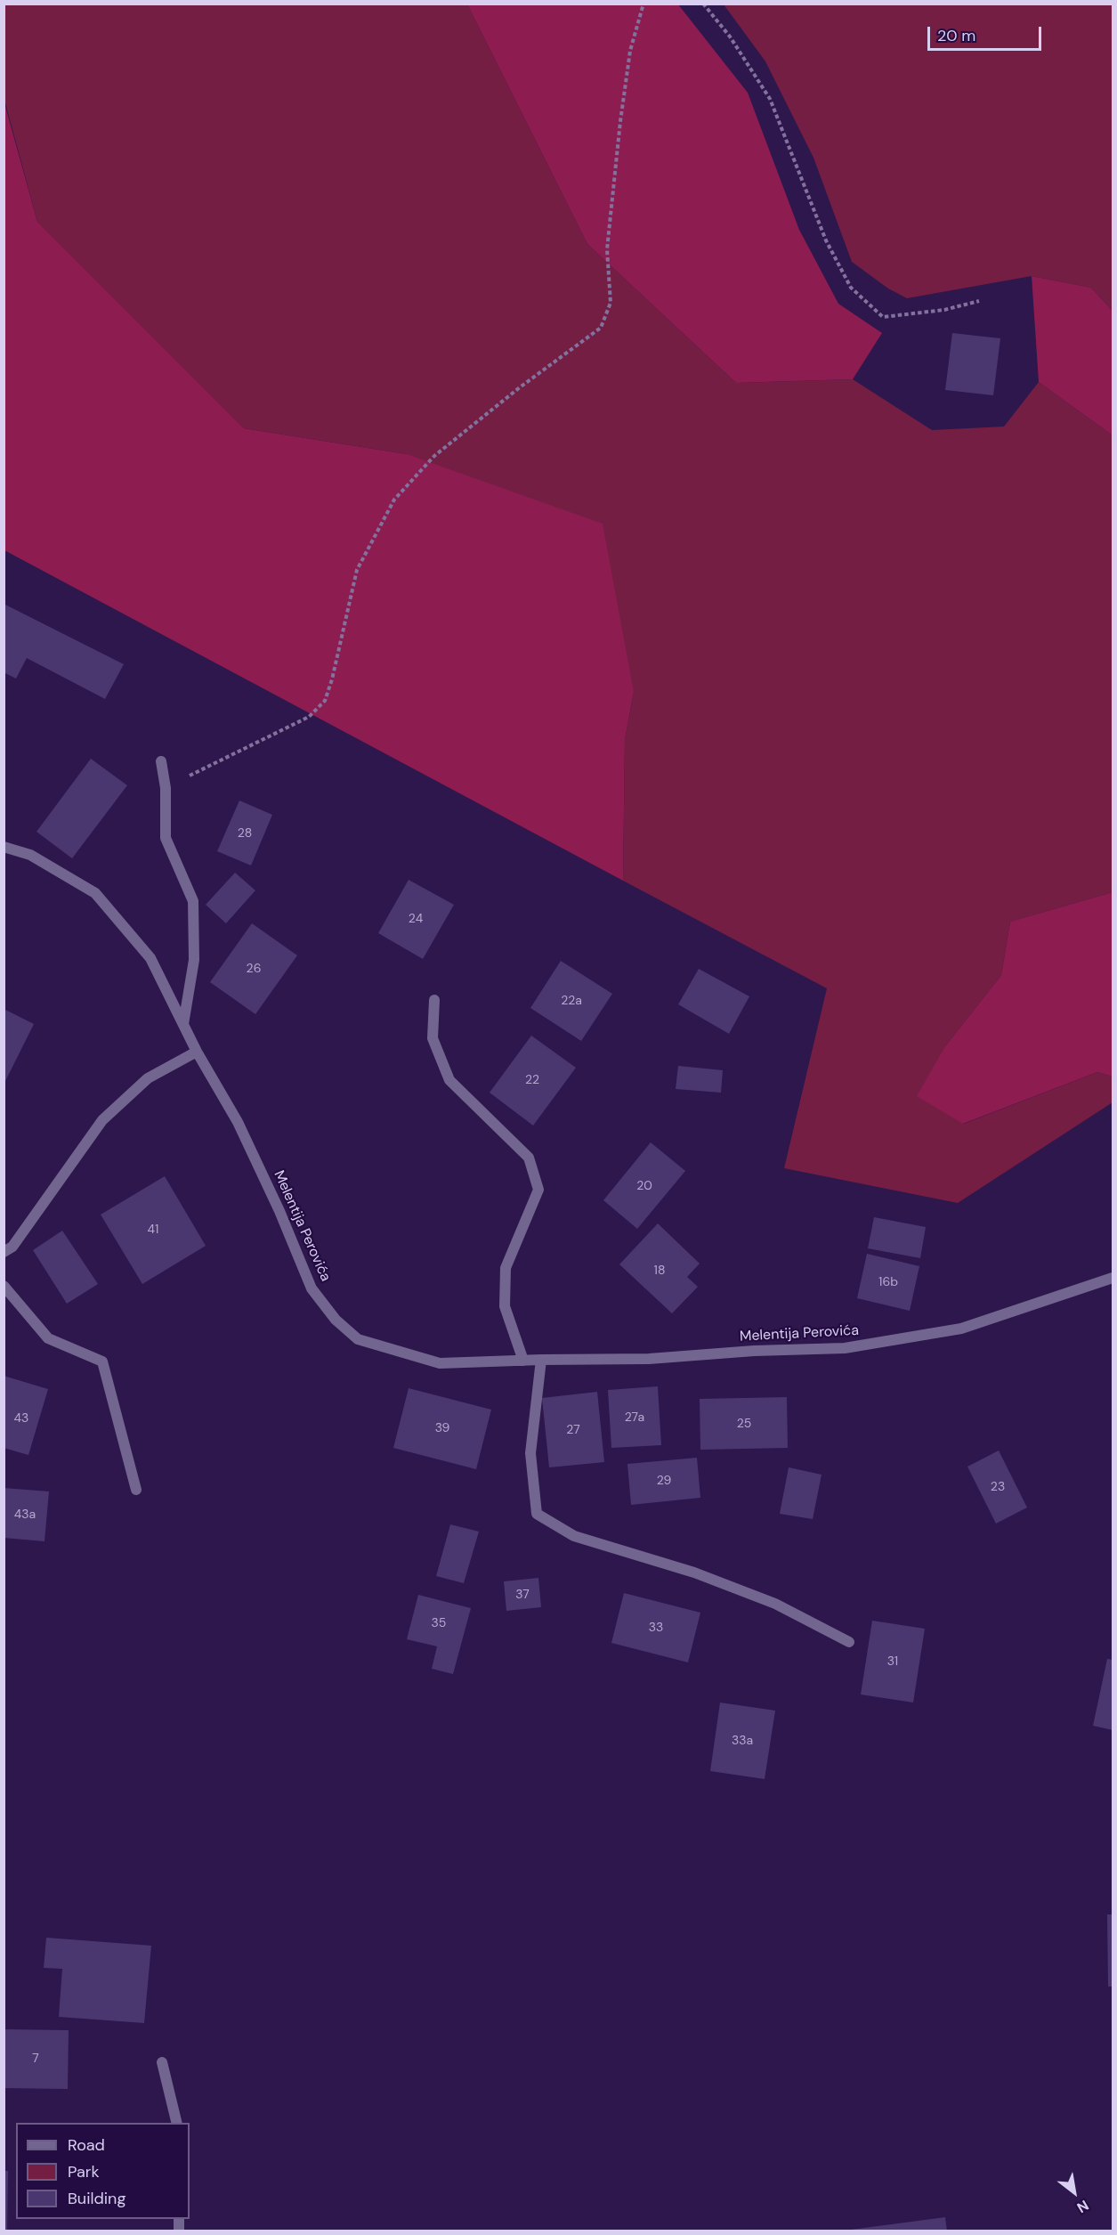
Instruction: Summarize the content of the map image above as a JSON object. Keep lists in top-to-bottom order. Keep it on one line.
{"streets":{"street":["Melentija Perovića"]},"house_numbers":["28","24","26","22a","22","20","41","18","16b","27a","43","25","39","27","29","23","43a","37","35","33","31","33a","7"],"legend":["Road","Park","Building"],"scale_bar":"20 m","north":"bottom right"}
